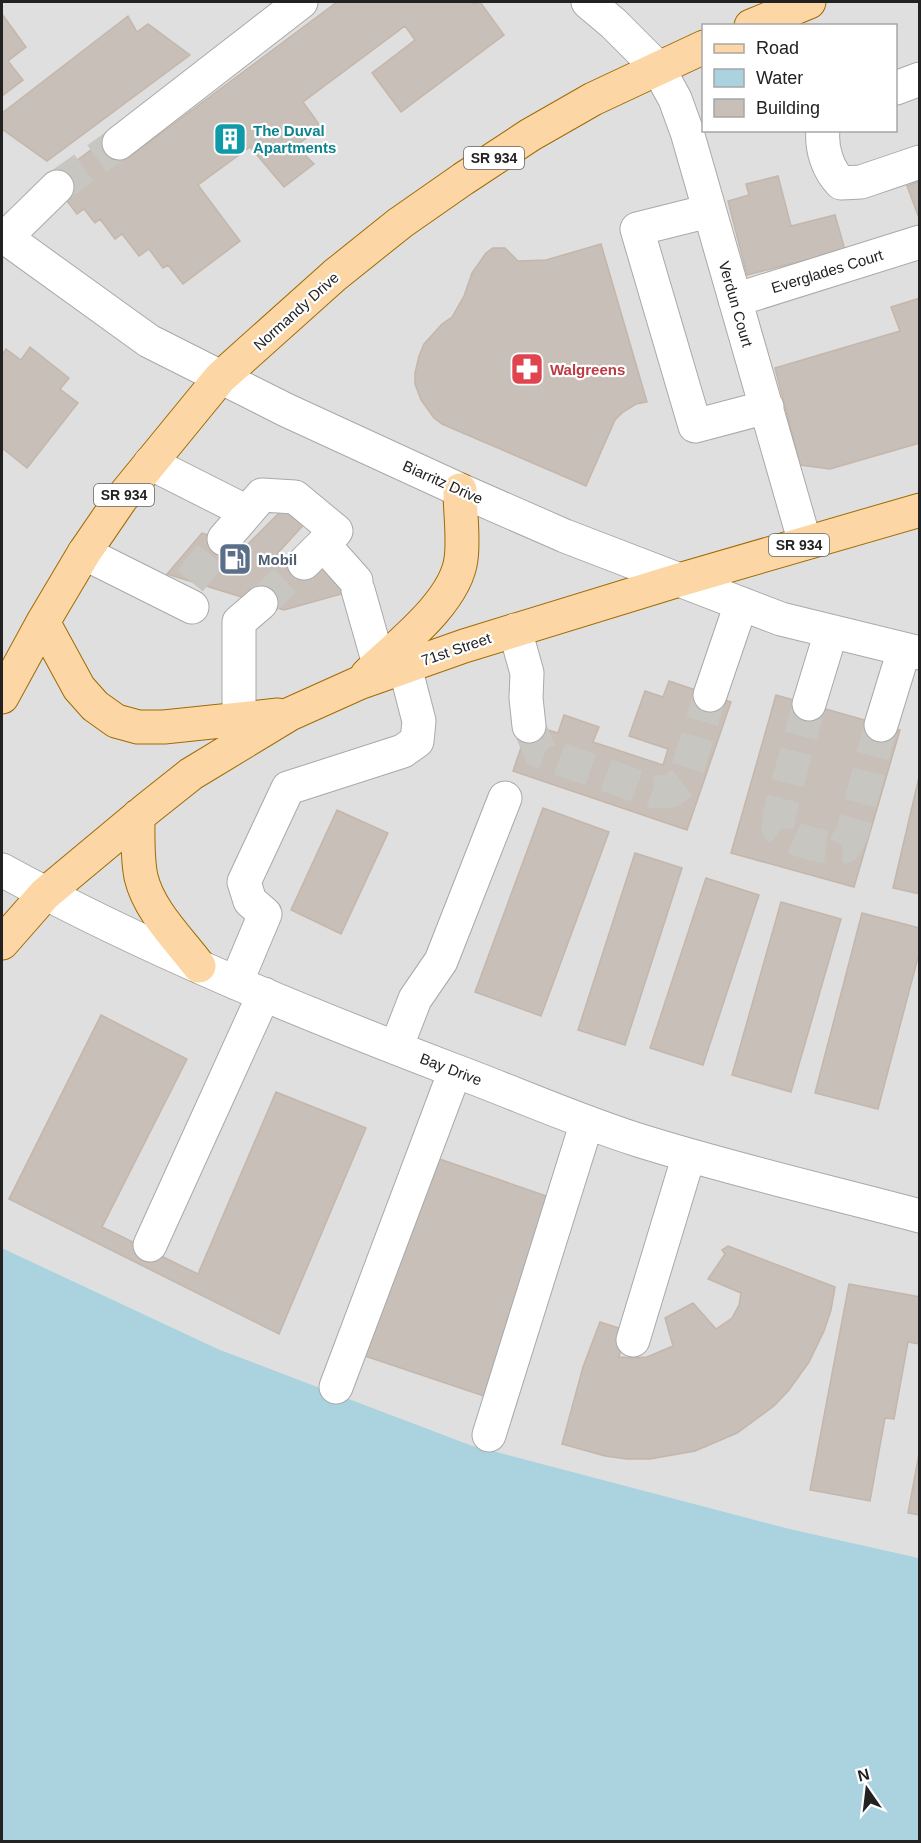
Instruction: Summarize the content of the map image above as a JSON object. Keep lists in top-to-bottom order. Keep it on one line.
{"streets":{"main road":["SR 934","Normandy Drive","71st Street"],"street":["Everglades Court","Verdun Court","Biarritz Drive","Bay Drive"]},"crossings":[["SR 934","71st Street"],["SR 934","Bay Drive"],["Everglades Court","Verdun Court"],["Verdun Court","Normandy Drive"],["Verdun Court","71st Street"],["Normandy Drive","Biarritz Drive"],["Biarritz Drive","71st Street"],["71st Street","Bay Drive"]],"places":{"building":["The Duval Apartments"],"pharmacy":["Walgreens"],"fuel station":["Mobil"]},"legend":["Road","Water","Building"],"north":"top"}
